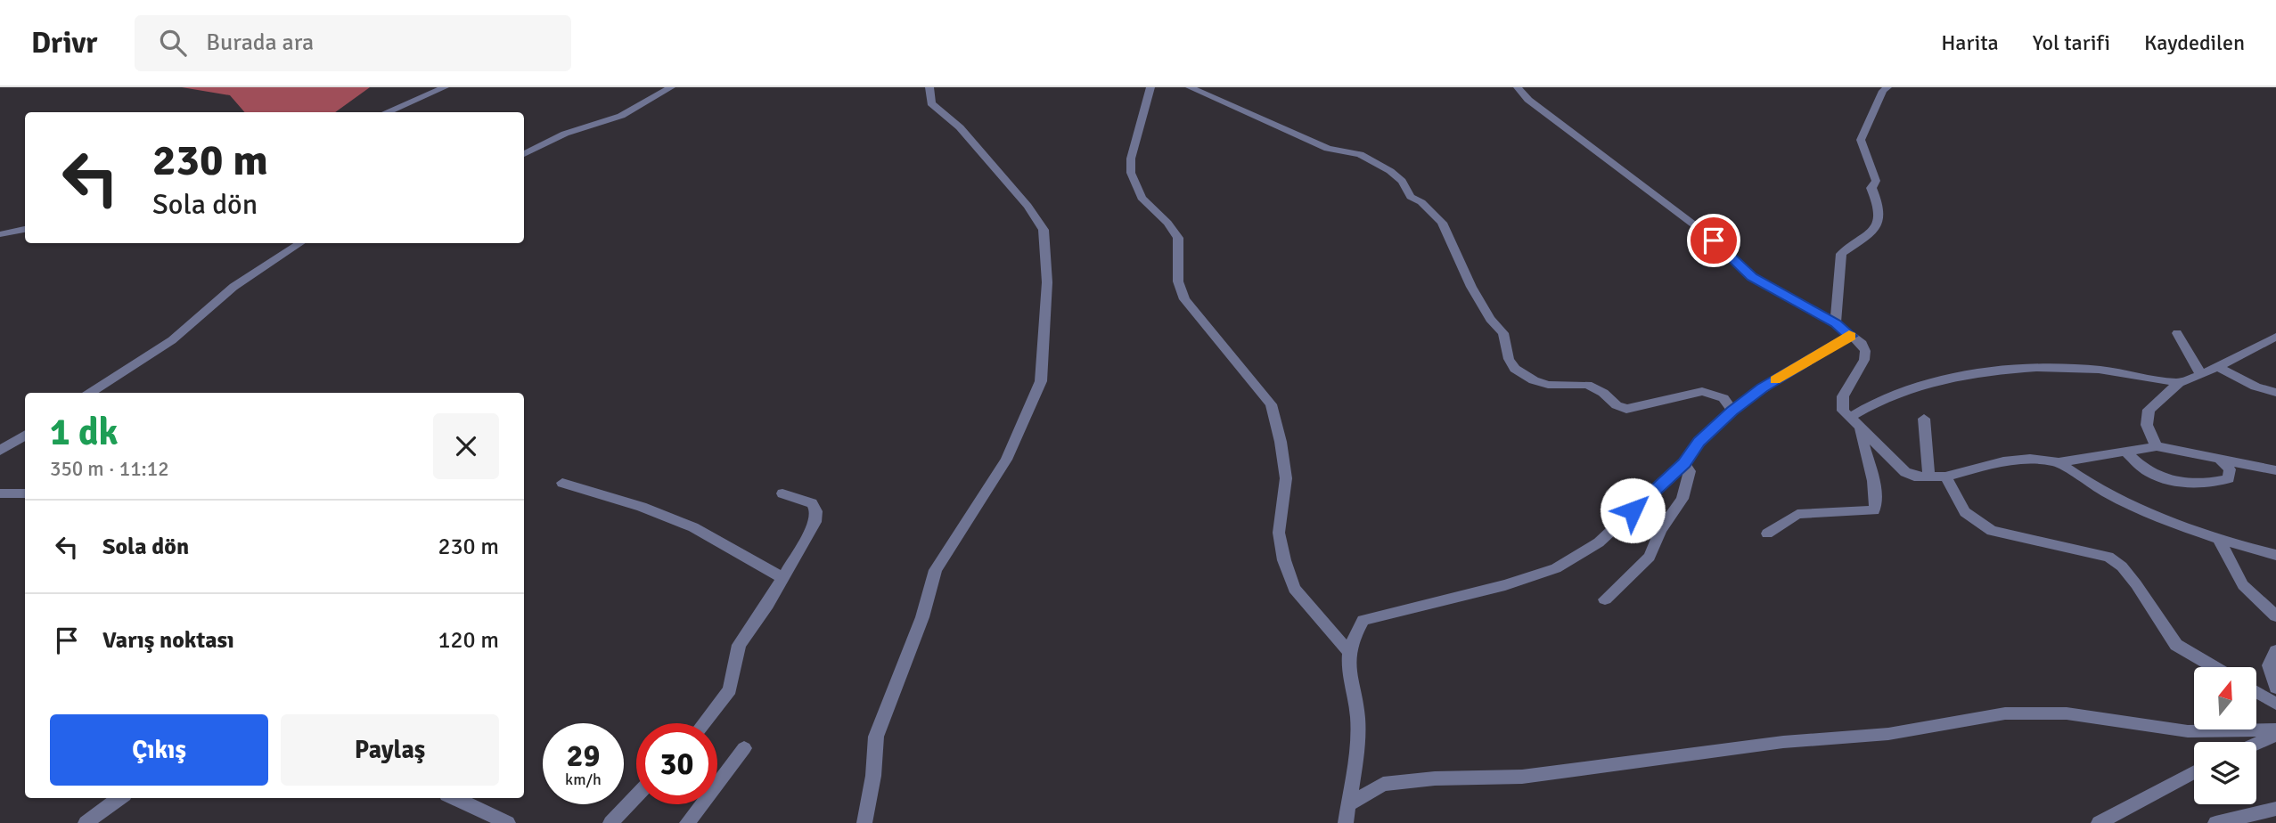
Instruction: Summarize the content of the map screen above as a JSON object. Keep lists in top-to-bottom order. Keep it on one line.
{"north":"top","page":{"header":"Drivr","search":"Burada ara","nav":["Harita","Yol tarifi","Kaydedilen"],"turn":["230 m","Sola dön"],"heading":["1 dk","350 m · 11:12"],"list":[{"name":"Sola dön","value":"230 m"},{"name":"Varış noktası","value":"120 m"}],"buttons":["Çıkış","Paylaş"],"speed":"29 km/h","limit":"30"}}
